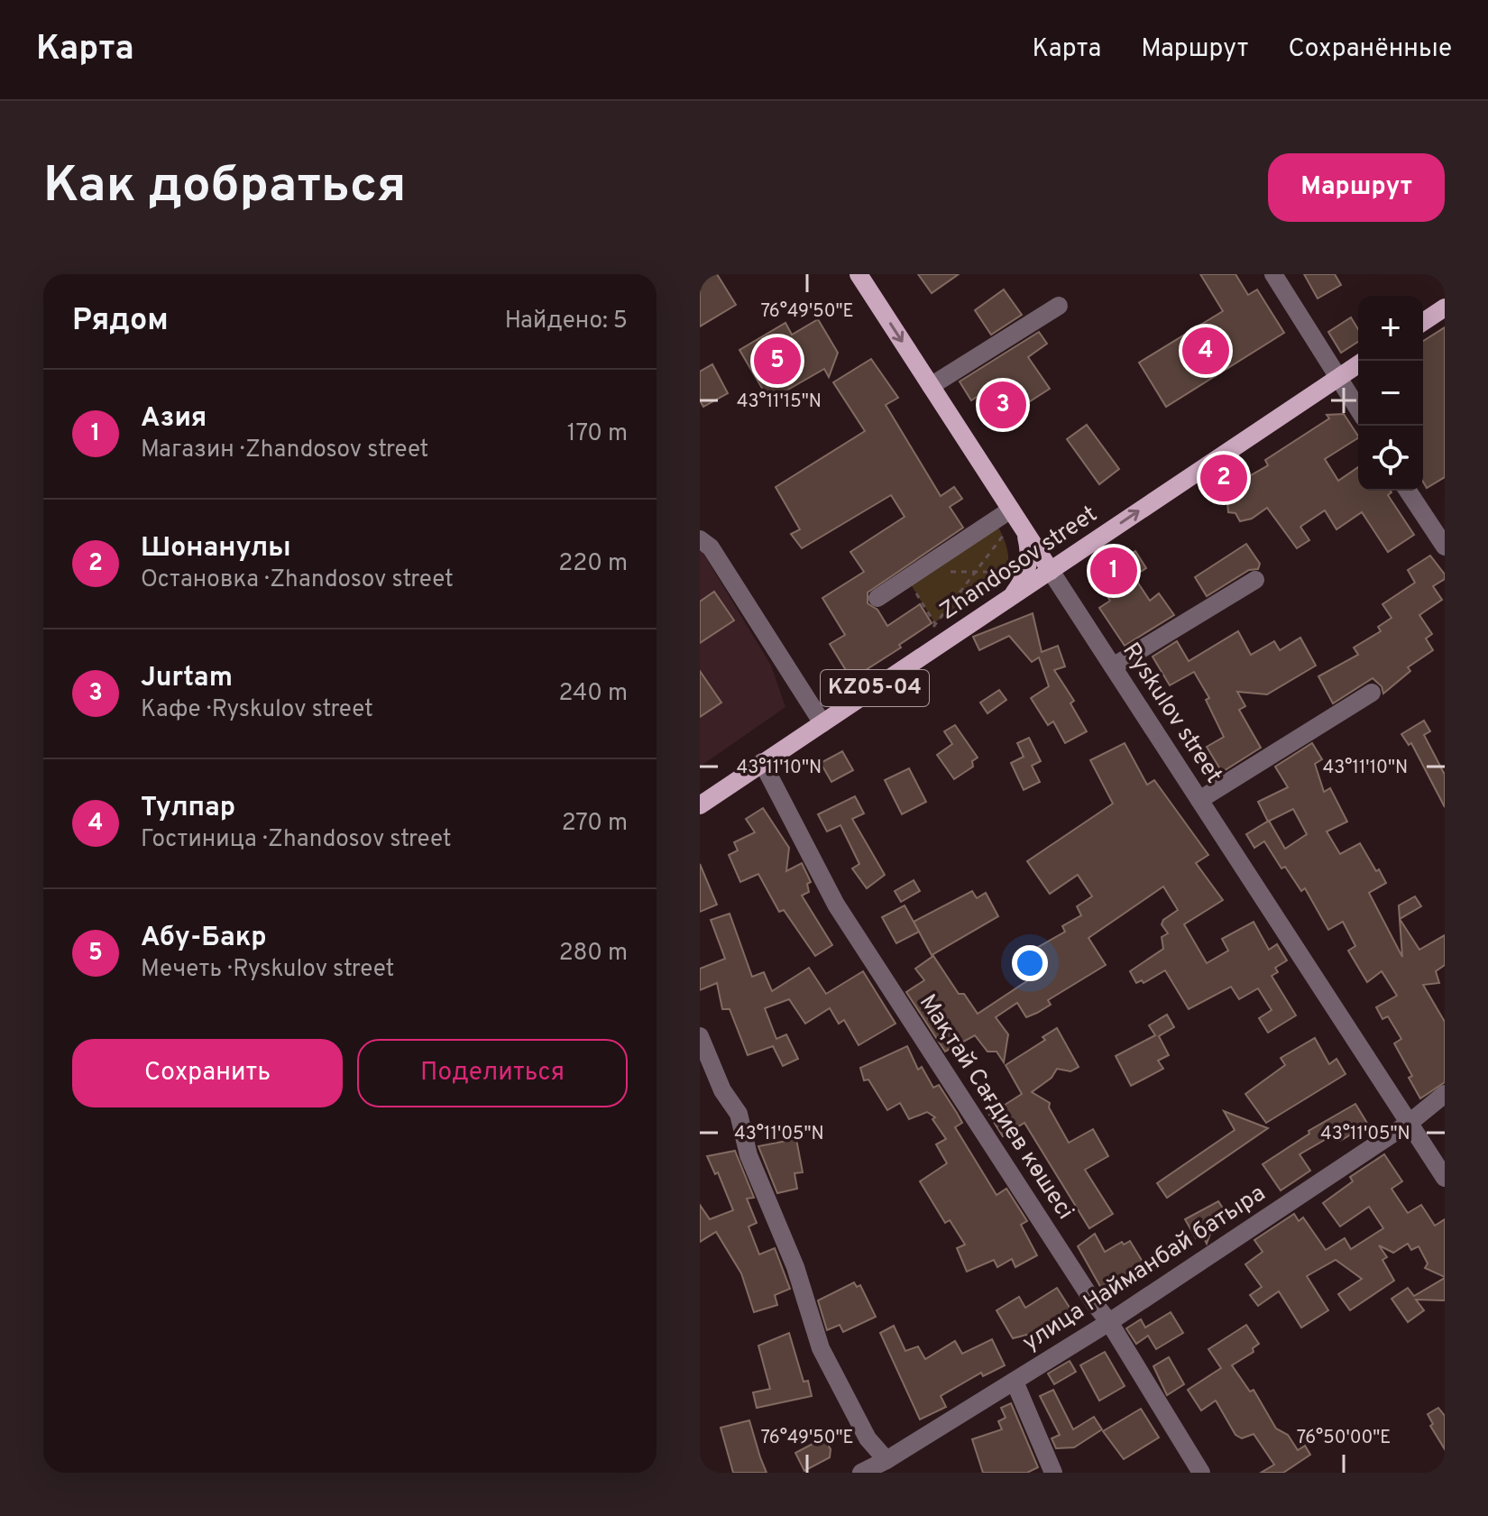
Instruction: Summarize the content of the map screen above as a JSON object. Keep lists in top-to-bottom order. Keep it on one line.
{"streets":{"main road":["Zhandosov street","KZ05-04","Ryskulov street"],"street":["Мақтай Сағдиев көшесі","улица Найманбай батыра"]},"crossings":[["Zhandosov street","KZ05-04"],["Zhandosov street","Ryskulov street"],["Zhandosov street","Мақтай Сағдиев көшесі"],["KZ05-04","Ryskulov street"],["Ryskulov street","улица Найманбай батыра"],["Мақтай Сағдиев көшесі","улица Найманбай батыра"]],"one_way":["Zhandosov street"],"page":{"header":"Карта","nav":["Карта","Маршрут","Сохранённые"],"buttons":["Маршрут",["Сохранить","Поделиться"]],"title":"Как добраться","heading":["Рядом","Найдено: 5"],"map_buttons":["+","−"],"pins":["4","5","3","2","1"],"list":[{"mark":"1","name":"Азия","note":"Магазин · Zhandosov street","value":"170 m"},{"mark":"2","name":"Шонанулы","note":"Остановка · Zhandosov street","value":"220 m"},{"mark":"3","name":"Jurtam","note":"Кафе · Ryskulov street","value":"240 m"},{"mark":"4","name":"Тулпар","note":"Гостиница · Zhandosov street","value":"270 m"},{"mark":"5","name":"Абу-Бакр","note":"Мечеть · Ryskulov street","value":"280 m"}]},"coordinates":["76°49'50\"E","43°11'15\"N","43°11'10\"N","43°11'05\"N","76°50'00\"E"]}
